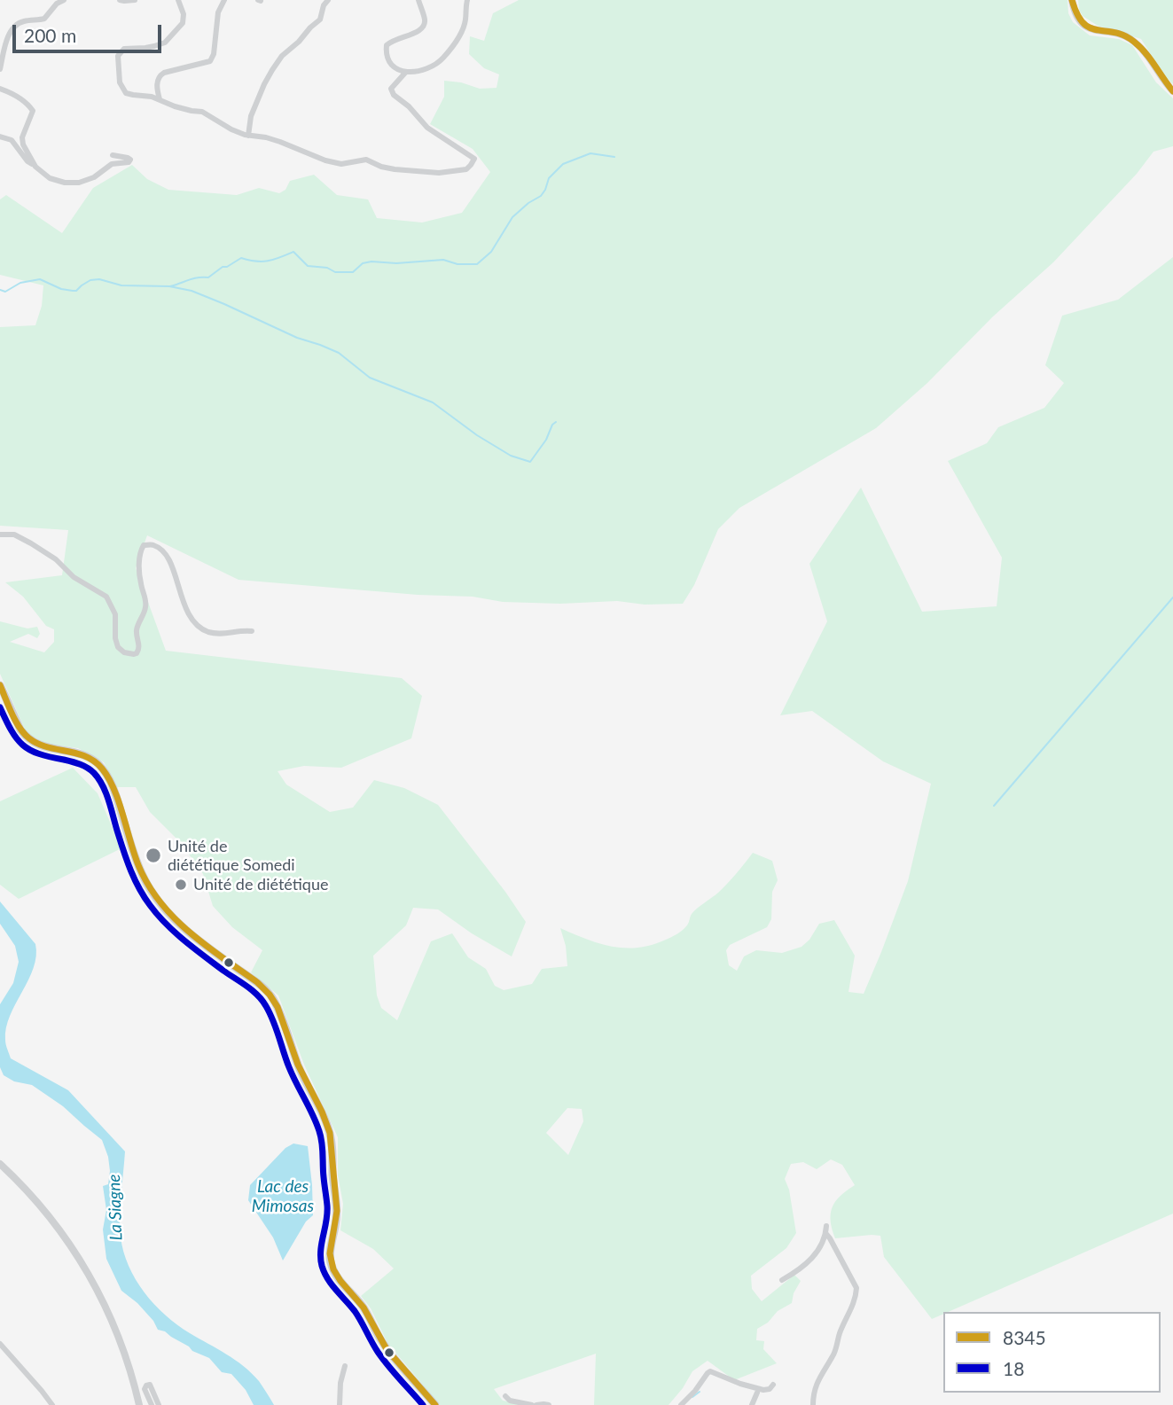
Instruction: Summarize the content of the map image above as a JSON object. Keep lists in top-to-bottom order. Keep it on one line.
{"water":["Lac des Mimosas","La Siagne"],"places":["Unité de diététique Somedi","Unité de diététique"],"lines":["transit line 8345","transit line 18"],"legend":["8345","18"],"scale_bar":"200 m"}
